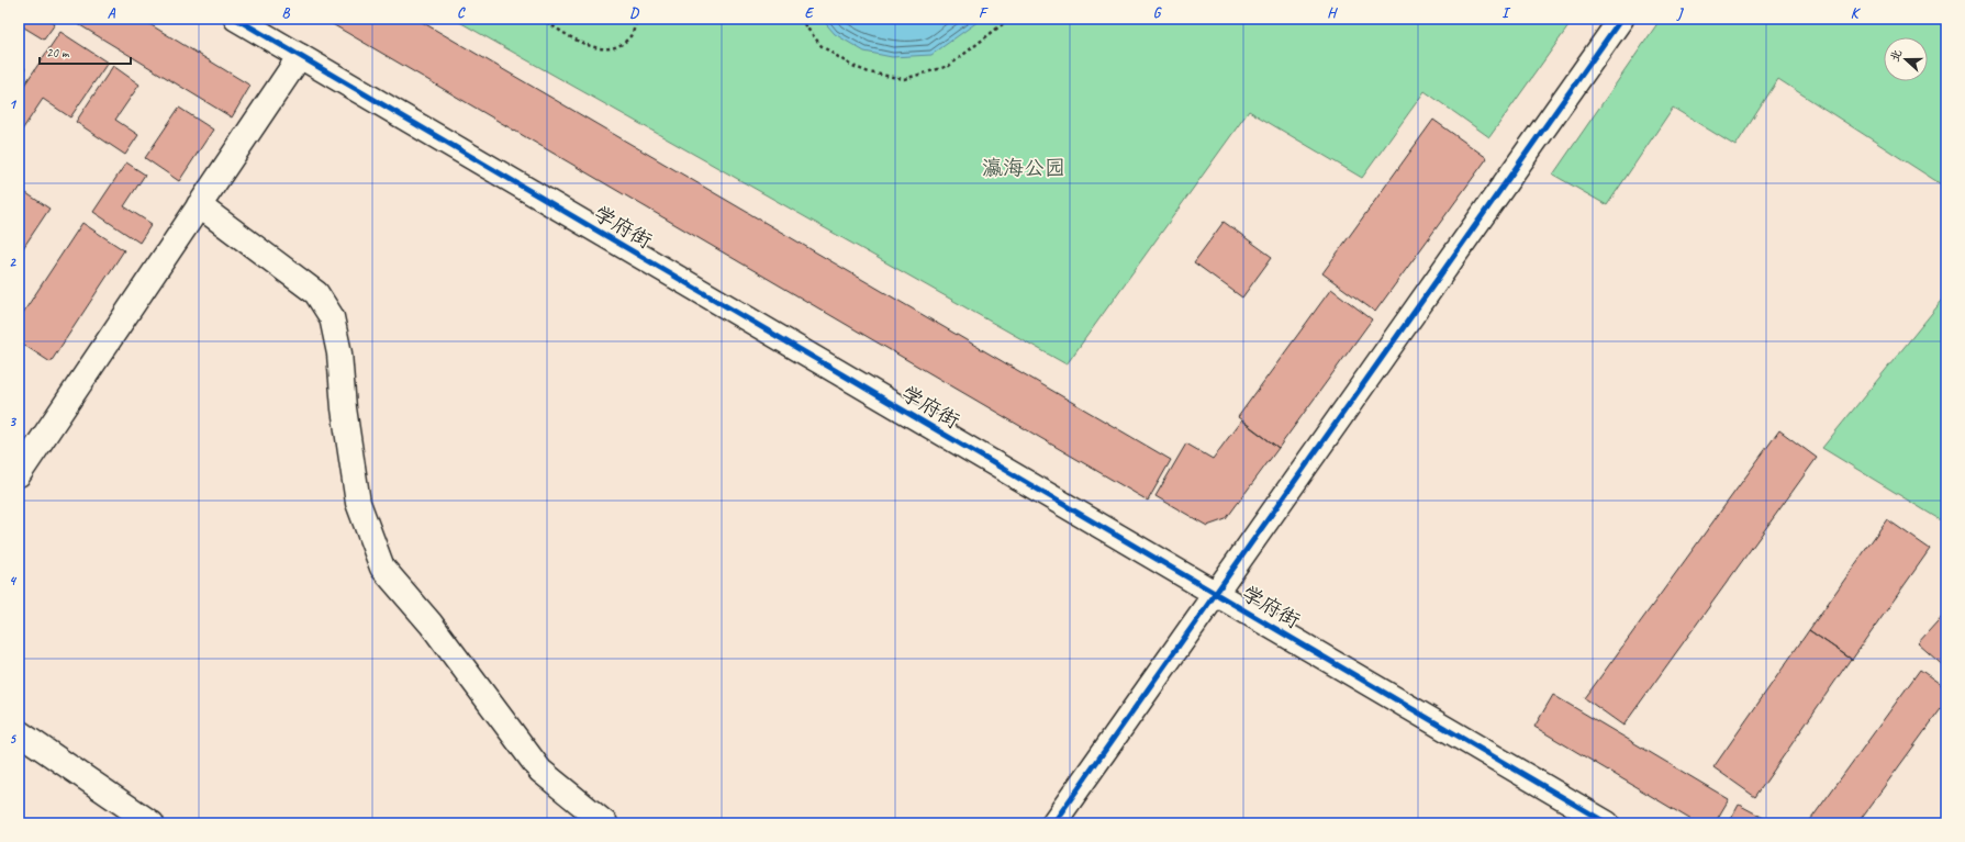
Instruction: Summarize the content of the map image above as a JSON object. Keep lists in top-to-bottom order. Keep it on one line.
{"streets":{"street":["学府街"]},"parks":["瀛海公园"],"scale_bar":"20 m","north":"left","grid":{"columns":["A","B","C","D","E","F","G","H","I","J","K"],"rows":["1","2","3","4","5"]}}
